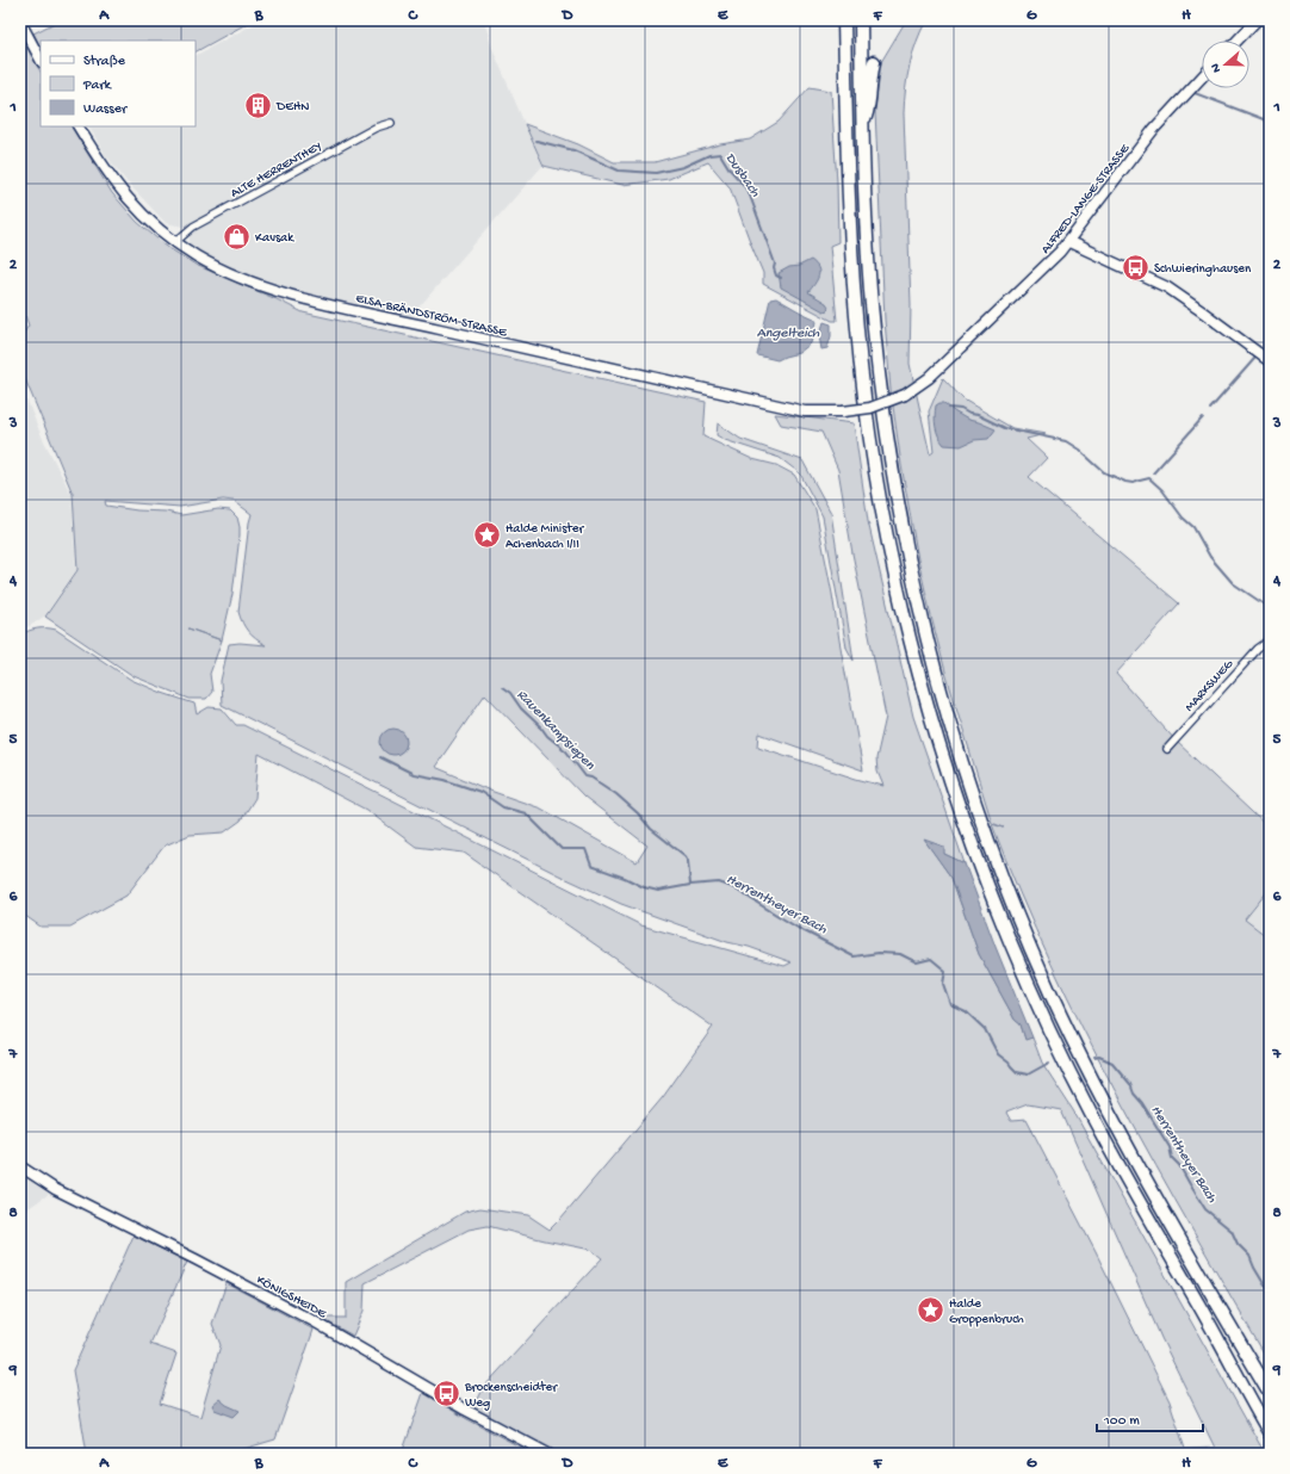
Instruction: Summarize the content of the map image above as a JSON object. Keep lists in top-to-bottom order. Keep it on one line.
{"streets":{"street":["ALTE HERRENTHEY","ALFRED-LANGE-STRASSE","ELSA-BRÄNDSTRÖM-STRASSE","MARKSWEG","KÖNIGSHEIDE"]},"crossings":[["ALTE HERRENTHEY","ELSA-BRÄNDSTRÖM-STRASSE"],["ALFRED-LANGE-STRASSE","ELSA-BRÄNDSTRÖM-STRASSE"]],"water":["Dusbach","Angelteich","Rauenkampsiepen","Herrentheyer Bach"],"places":{"building":["DEHN"],"shop":["Kavsak"],"bus stop":["Schwieringhausen","Brockenscheidter Weg"],"place":["Halde Minister Achenbach I/II","Halde Groppenbruch"]},"legend":["Straße","Park","Wasser"],"scale_bar":"100 m","north":"left","grid":{"columns":["A","B","C","D","E","F","G","H"],"rows":["1","2","3","4","5","6","7","8","9"]}}
